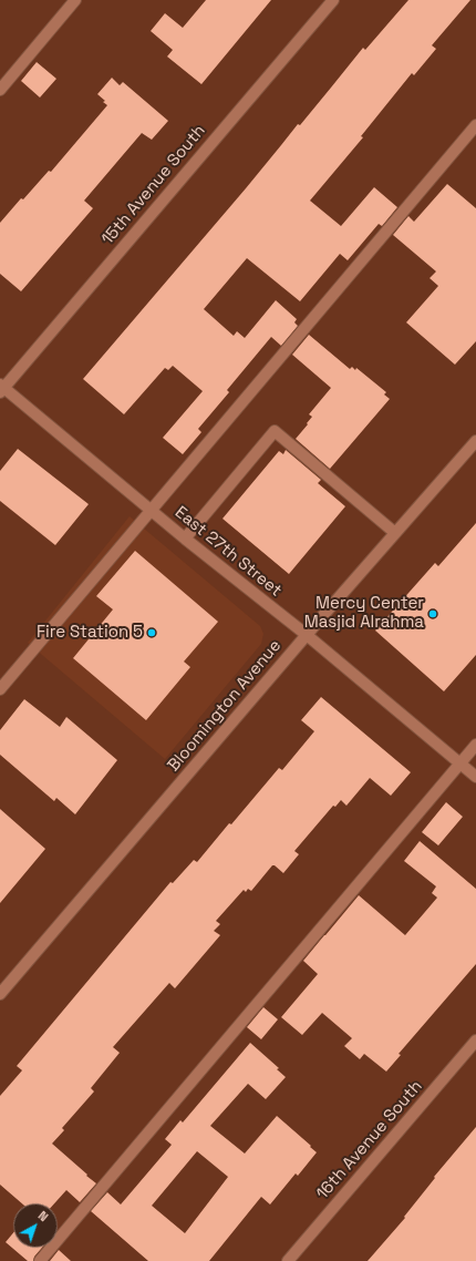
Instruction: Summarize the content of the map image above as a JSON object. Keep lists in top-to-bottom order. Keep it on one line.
{"streets":{"street":["15th Avenue South","East 27th Street","Bloomington Avenue","16th Avenue South"]},"crossings":[["15th Avenue South","East 27th Street"],["East 27th Street","Bloomington Avenue"]],"places":["Mercy Center Masjid Alrahma","Fire Station 5"],"north":"top right"}
